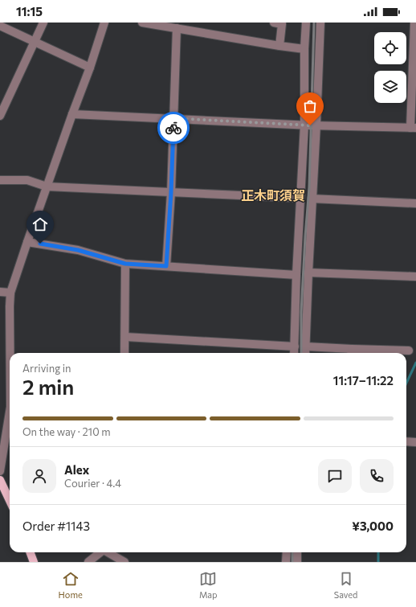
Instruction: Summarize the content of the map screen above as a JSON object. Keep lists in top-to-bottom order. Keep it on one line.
{"districts":["正木町須賀"],"page":{"status":"11:15","heading":["2 min","Arriving in","11:17–11:22"],"panel":["Alex","Courier · 4.4","Order #1143","¥3,000"],"bar":"On the way · 210 m","tabs":["Home","Map","Saved"]}}
